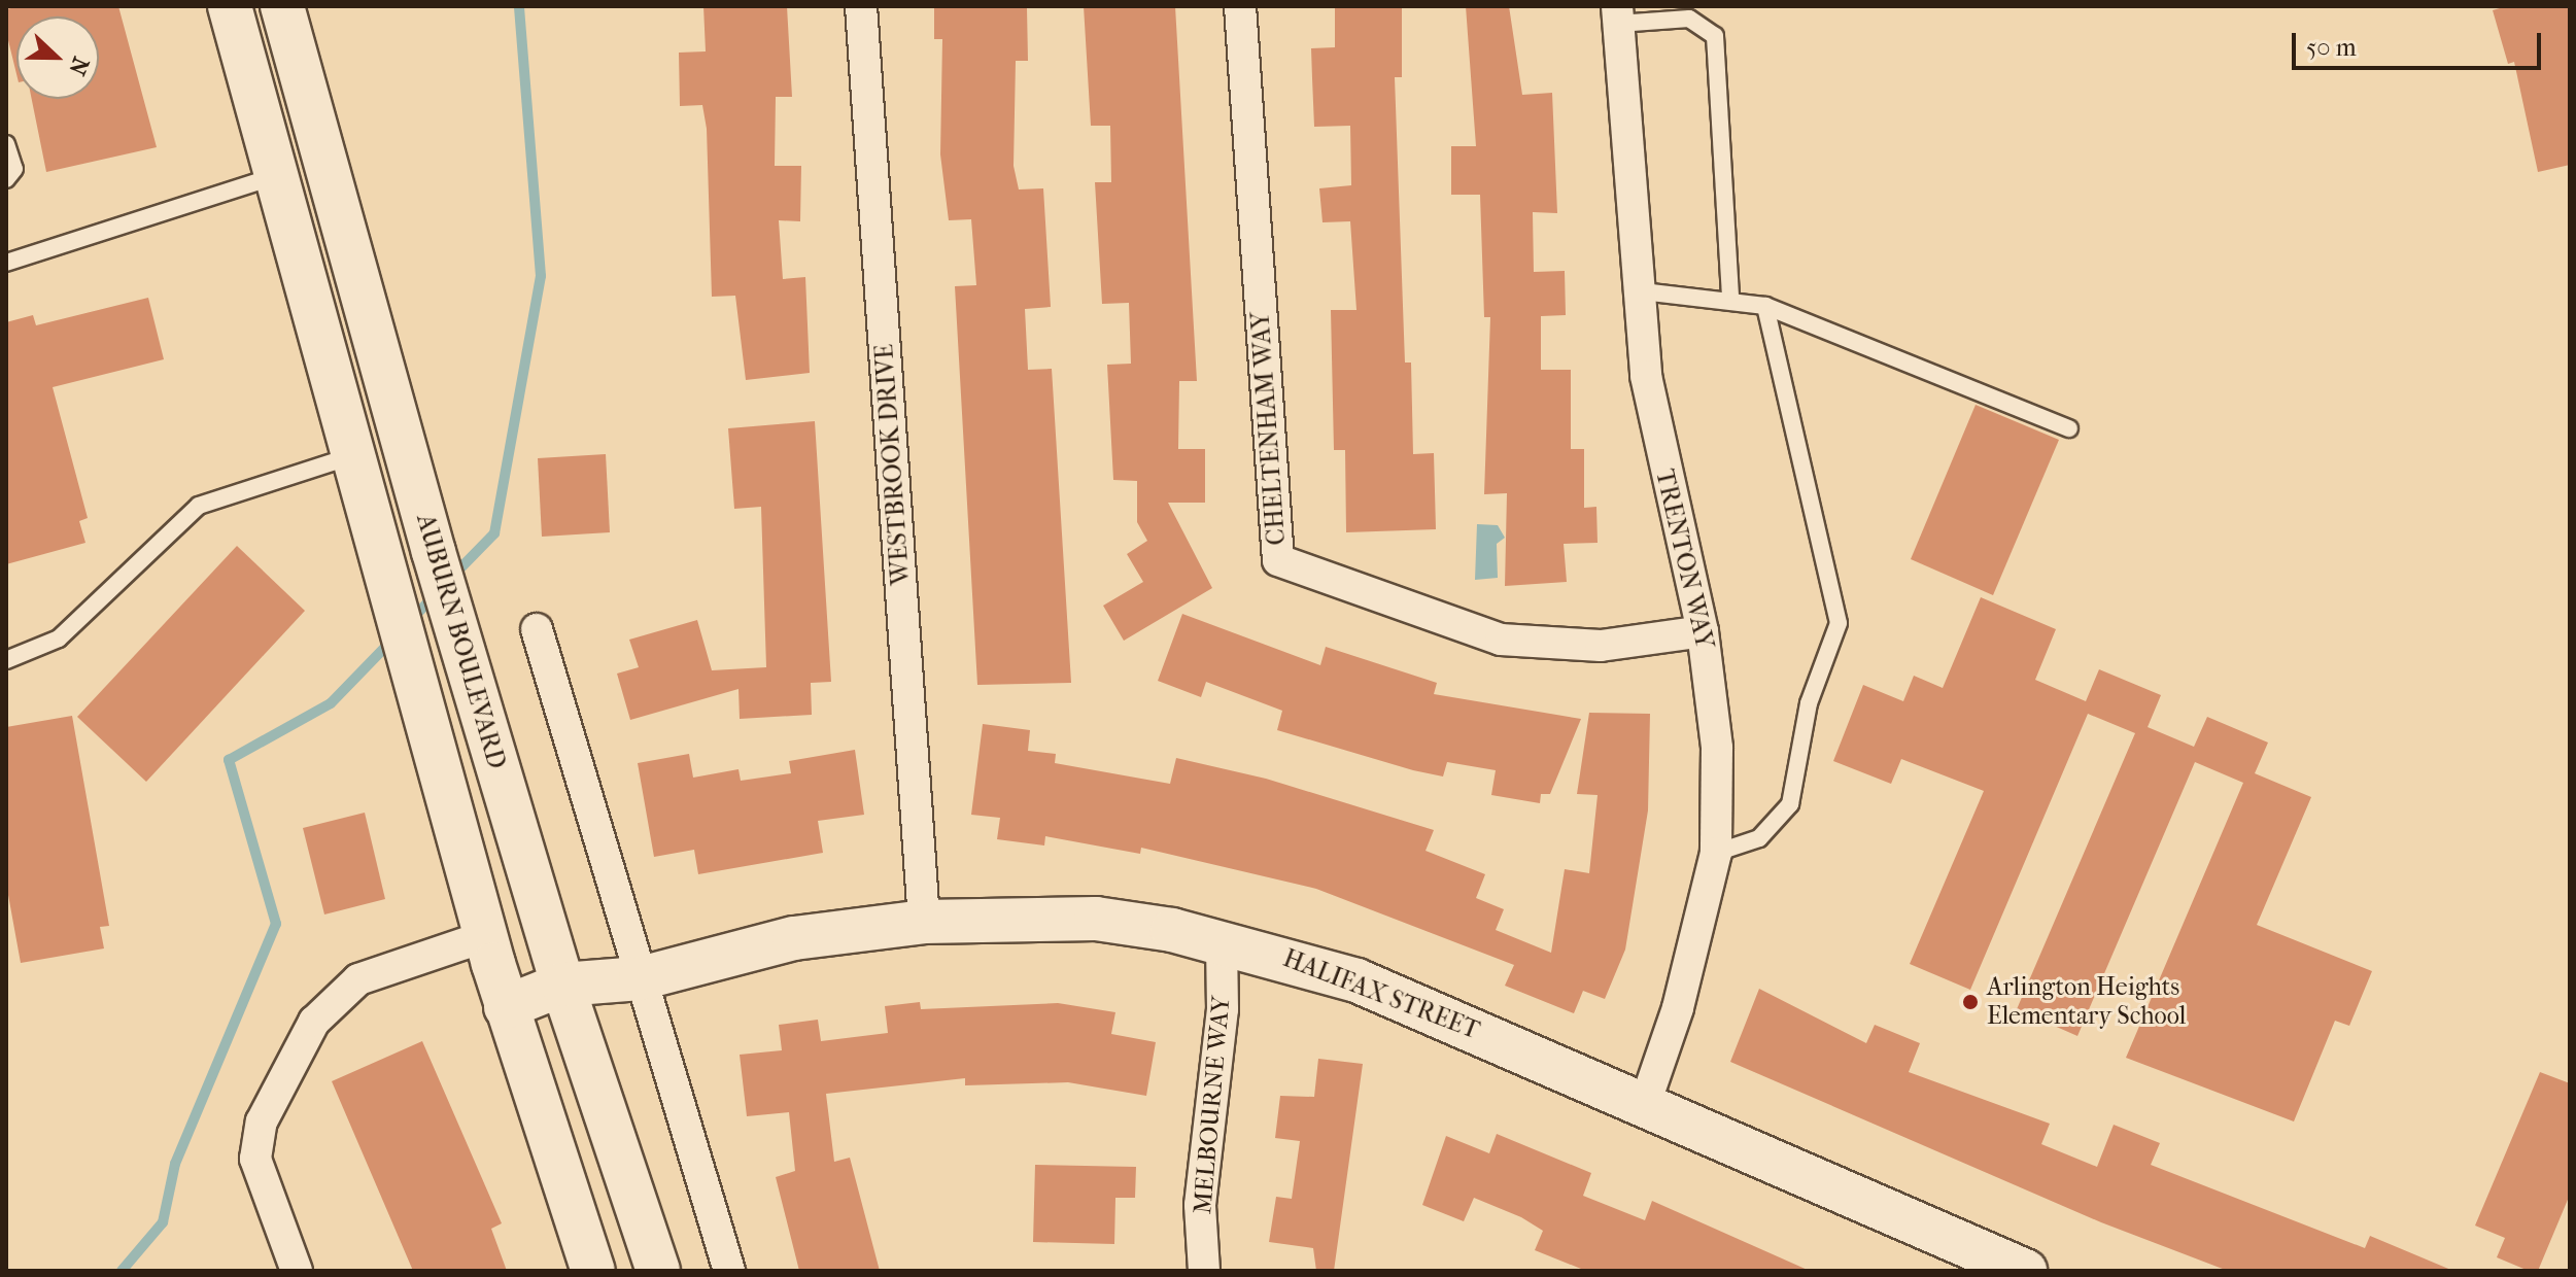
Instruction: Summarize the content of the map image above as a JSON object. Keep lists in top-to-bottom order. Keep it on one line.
{"streets":{"main road":["AUBURN BOULEVARD","HALIFAX STREET"],"street":["CHELTENHAM WAY","WESTBROOK DRIVE","TRENTON WAY","MELBOURNE WAY"]},"crossings":[["CHELTENHAM WAY","TRENTON WAY"],["WESTBROOK DRIVE","HALIFAX STREET"],["TRENTON WAY","HALIFAX STREET"],["AUBURN BOULEVARD","HALIFAX STREET"],["HALIFAX STREET","MELBOURNE WAY"]],"places":["Arlington Heights Elementary School"],"scale_bar":"50 m","north":"right"}
